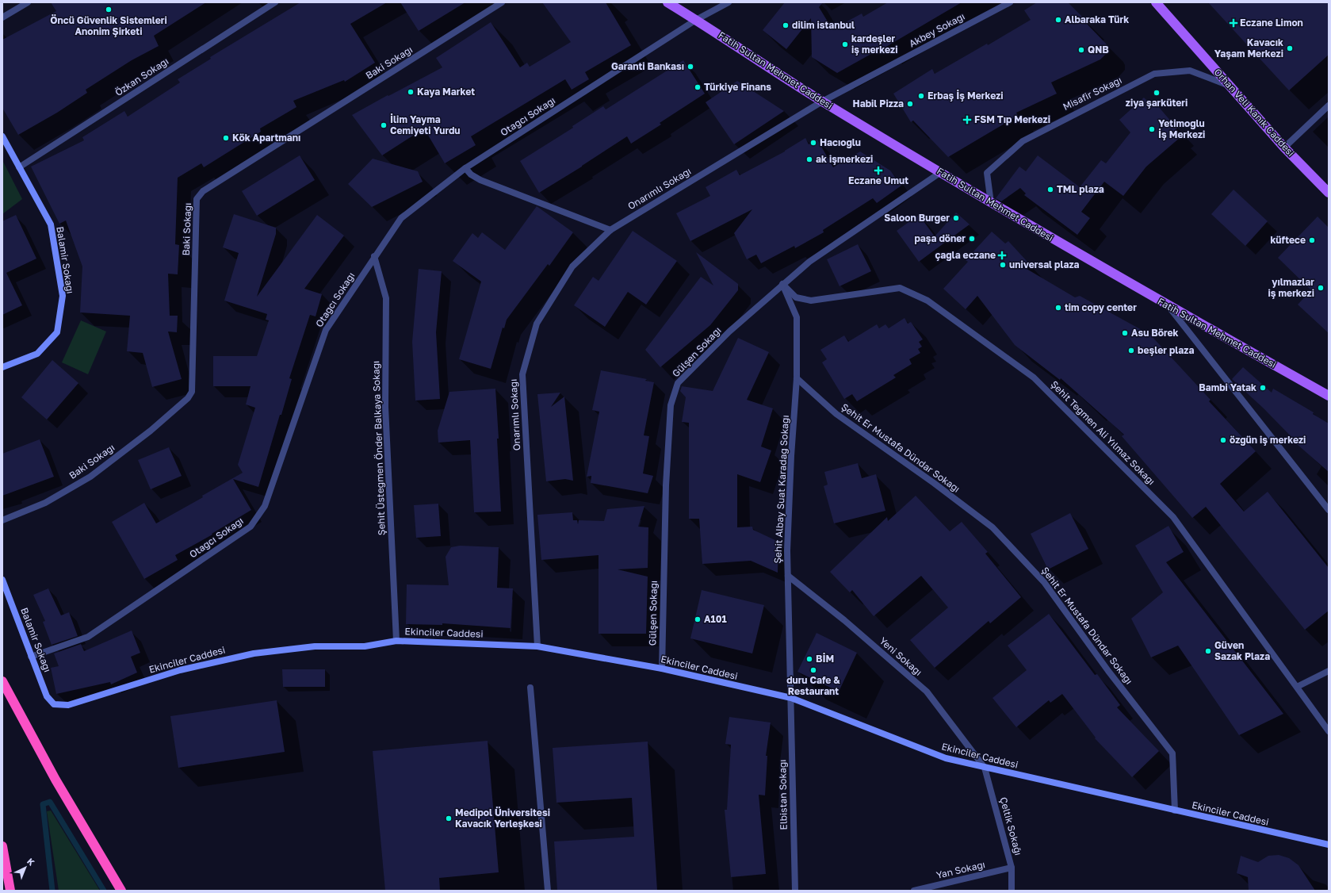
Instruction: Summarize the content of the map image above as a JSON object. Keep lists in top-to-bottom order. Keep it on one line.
{"streets":{"main road":["Fatih Sultan Mehmet Caddesi","Orhan Veli Kanık Caddesi"],"street":["Akbey Sokağı","Baki Sokağı","Özkan Sokağı","Misafir Sokağı","Otağcı Sokağı","Onarımlı Sokağı","Balamir Sokağı","Gülşen Sokağı","Şehit Teğmen Ali Yılmaz Sokağı","Şehit Üsteğmen Önder Balkaya Sokağı","Şehit Er Mustafa Dündar Sokağı","Şehit Albay Suat Karadağ Sokağı","Ekinciler Caddesi","Yeni Sokağı","Elbistan Sokağı","Çeltik Sokaḡı","Yan Sokağı"]},"crossings":[["Akbey Sokağı","Fatih Sultan Mehmet Caddesi"],["Akbey Sokağı","Onarımlı Sokağı"],["Fatih Sultan Mehmet Caddesi","Misafir Sokağı"],["Fatih Sultan Mehmet Caddesi","Otağcı Sokağı"],["Fatih Sultan Mehmet Caddesi","Onarımlı Sokağı"],["Fatih Sultan Mehmet Caddesi","Gülşen Sokağı"],["Özkan Sokağı","Balamir Sokağı"],["Misafir Sokağı","Orhan Veli Kanık Caddesi"],["Otağcı Sokağı","Balamir Sokağı"],["Otağcı Sokağı","Şehit Üsteğmen Önder Balkaya Sokağı"],["Onarımlı Sokağı","Ekinciler Caddesi"],["Balamir Sokağı","Ekinciler Caddesi"],["Gülşen Sokağı","Şehit Teğmen Ali Yılmaz Sokağı"],["Gülşen Sokağı","Şehit Albay Suat Karadağ Sokağı"],["Gülşen Sokağı","Ekinciler Caddesi"],["Şehit Teğmen Ali Yılmaz Sokağı","Şehit Albay Suat Karadağ Sokağı"],["Şehit Üsteğmen Önder Balkaya Sokağı","Ekinciler Caddesi"],["Şehit Er Mustafa Dündar Sokağı","Şehit Albay Suat Karadağ Sokağı"],["Şehit Er Mustafa Dündar Sokağı","Ekinciler Caddesi"],["Şehit Albay Suat Karadağ Sokağı","Ekinciler Caddesi"],["Şehit Albay Suat Karadağ Sokağı","Yeni Sokağı"],["Şehit Albay Suat Karadağ Sokağı","Elbistan Sokağı"],["Ekinciler Caddesi","Yeni Sokağı"],["Ekinciler Caddesi","Elbistan Sokağı"],["Ekinciler Caddesi","Çeltik Sokaḡı"],["Yeni Sokağı","Çeltik Sokaḡı"],["Çeltik Sokaḡı","Yan Sokağı"]],"places":{"other":["Öncü Güvenlik Sistemleri Anonim Şirketi","Albaraka Türk","dilim istanbul","kardeşler iş merkezi","Kavacık Yaşam Merkezi","QNB","Garanti Bankası","Türkiye Finans","Kaya Market","ziya şarküteri","Erbaş İş Merkezi","Habil Pizza","İlim Yayma Cemiyeti Yurdu","Yetimoğlu İş Merkezi","Kök Apartmanı","Hacıoğlu","ak işmerkezi","TML plaza","Saloon Burger","paşa döner","küftece","universal plaza","yılmazlar iş merkezi","tim copy center","Asu Börek","beşler plaza","Bambi Yatak","özgün iş merkezi","A101","Güven Sazak Plaza","BİM","duru Cafe & Restaurant","Medipol Üniversitesi Kavacık Yerleşkesi"],"health":["Eczane Limon","FSM Tıp Merkezi","Eczane Umut","çağla eczane"]},"north":"top right"}
